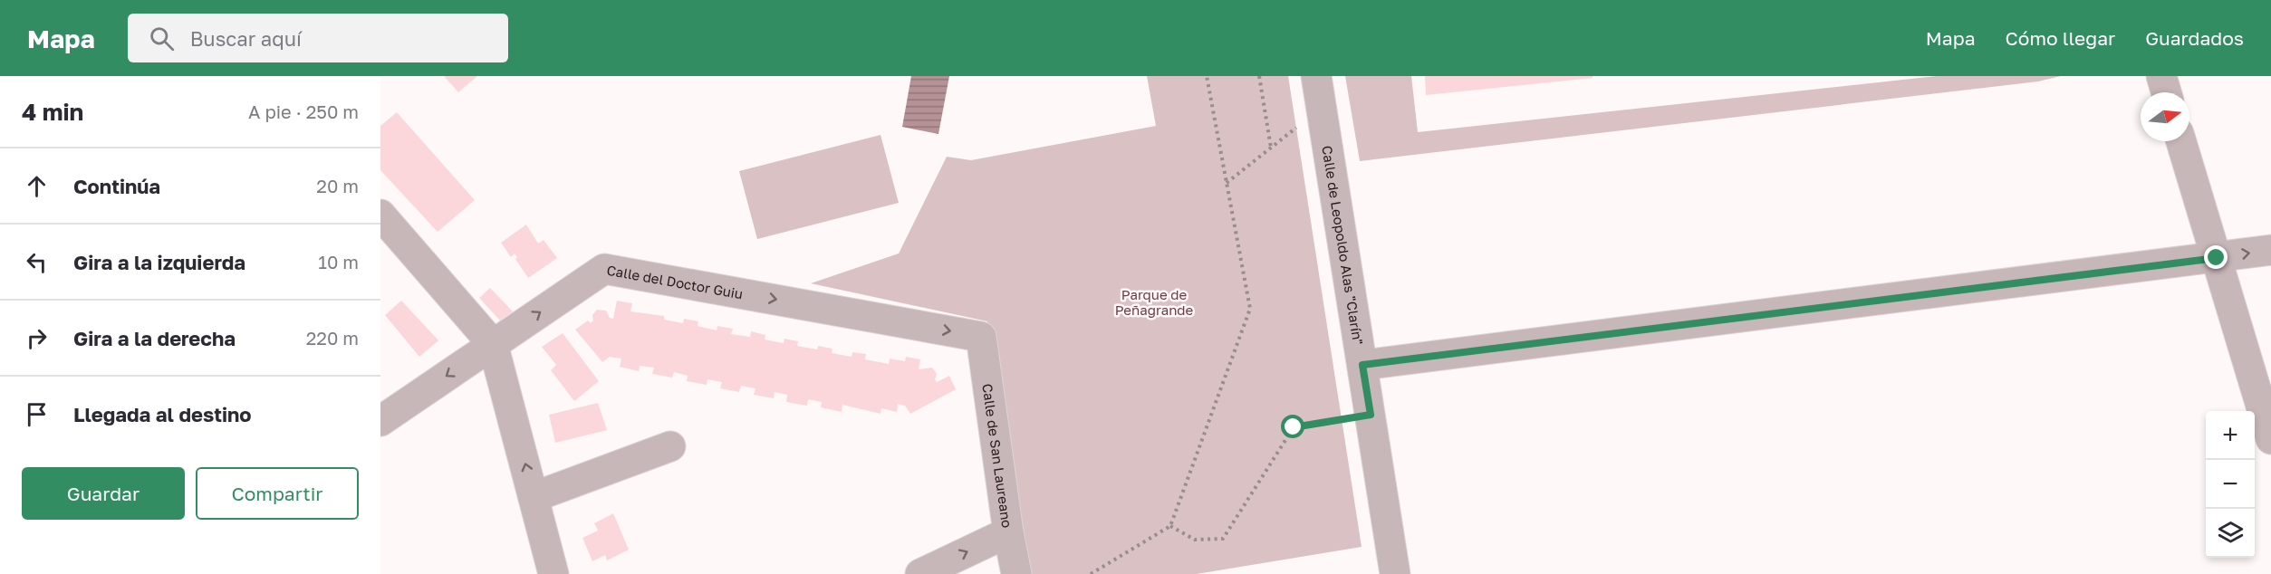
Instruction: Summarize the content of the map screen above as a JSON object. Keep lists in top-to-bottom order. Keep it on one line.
{"streets":{"street":["Calle de Leopoldo Alas \"Clarín\"","Calle del Doctor Guiu","Calle de San Laureano"]},"crossings":[["Calle del Doctor Guiu","Calle de San Laureano"]],"parks":["Parque de Peñagrande"],"north":"right","page":{"header":"Mapa","search":"Buscar aquí","nav":["Mapa","Cómo llegar","Guardados"],"heading":["4 min","A pie · 250 m"],"list":[["Continúa","20 m"],["Gira a la izquierda","10 m"],["Gira a la derecha","220 m"],"Llegada al destino"],"map_buttons":["+","−"],"buttons":["Guardar","Compartir"]}}
